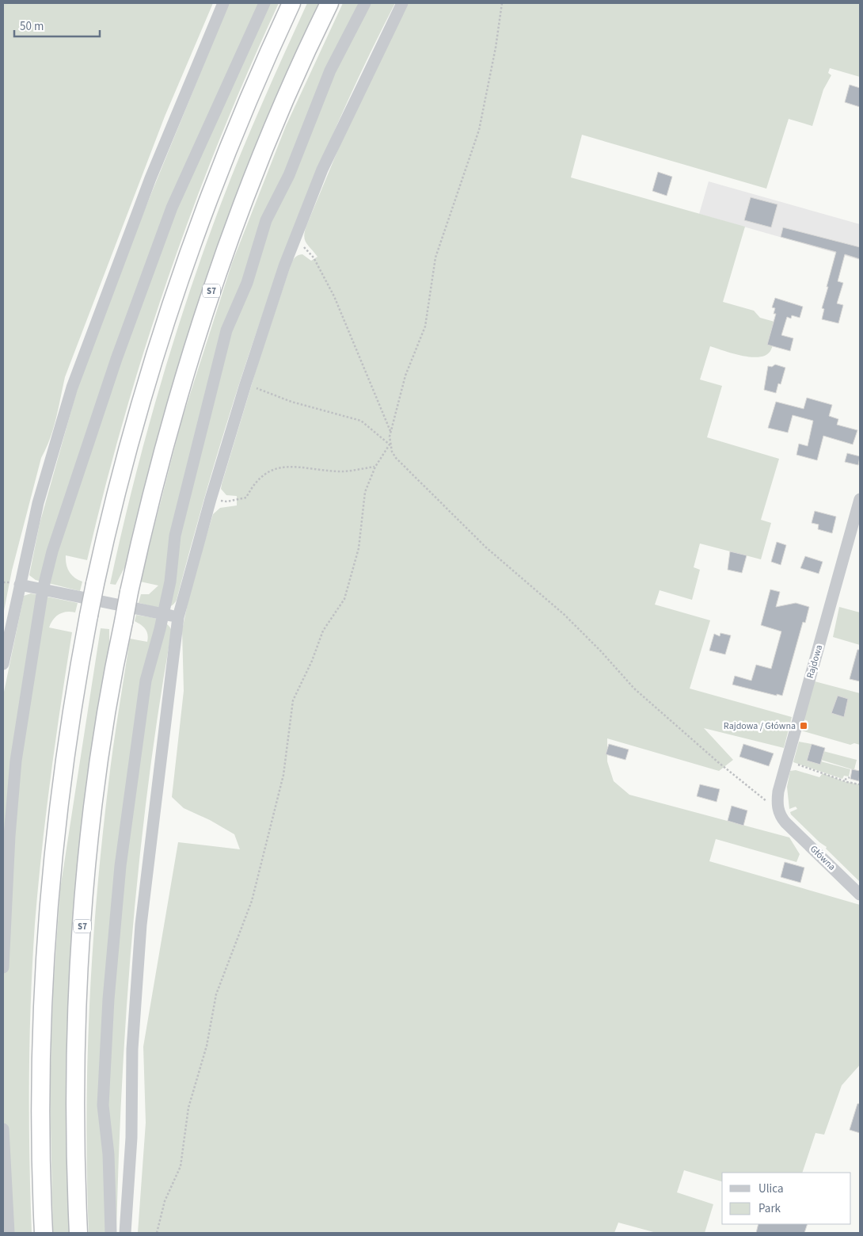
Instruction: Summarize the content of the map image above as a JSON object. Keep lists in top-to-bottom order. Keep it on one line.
{"streets":{"highway":["S7"],"street":["Rajdowa","Główna"]},"crossings":[["Rajdowa","Główna"]],"places":{"transit":["Rajdowa / Główna"]},"legend":["Ulica","Park"],"scale_bar":"50 m"}
